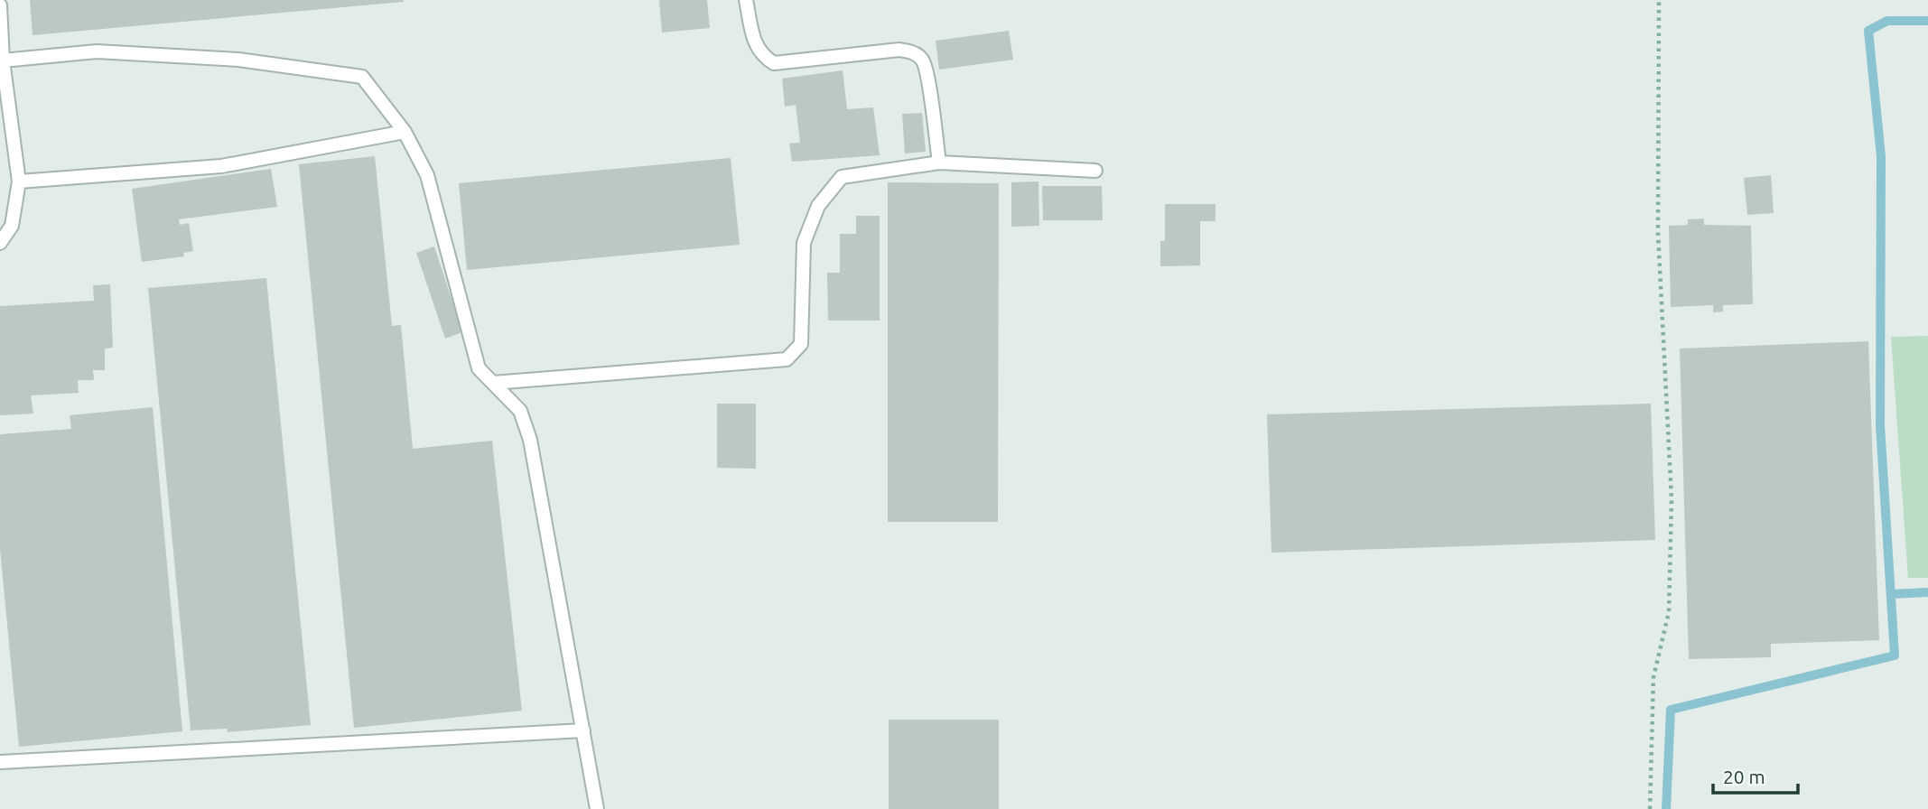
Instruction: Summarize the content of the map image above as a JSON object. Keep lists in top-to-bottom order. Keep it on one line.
{"scale_bar":"20 m"}
